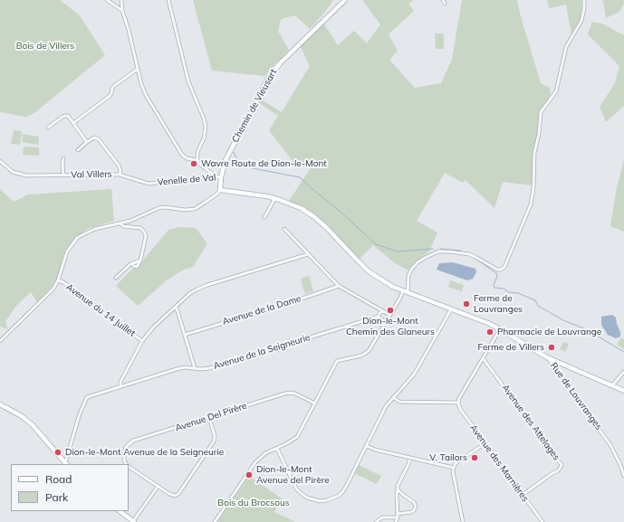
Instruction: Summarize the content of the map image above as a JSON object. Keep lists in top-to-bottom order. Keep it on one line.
{"streets":{"street":["Chemin de Vieusart","Val Villers","Venelle de Val","Avenue du 14 Juillet","Avenue de la Dame","Avenue de la Seigneurie","Rue de Louvranges","Avenue Del Pirère","Avenue des Attelages","Avenue des Marnières"]},"crossings":[["Chemin de Vieusart","Venelle de Val"],["Chemin de Vieusart","Rue de Louvranges"],["Val Villers","Venelle de Val"],["Avenue des Attelages","Avenue des Marnières"]],"parks":["Bois de Villers","Bois du Brocsous"],"places":["Wavre Route de Dion-le-Mont","Ferme de Louvranges","Dion-le-Mont Chemin des Glaneurs","Pharmacie de Louvrange","Ferme de Villers","Dion-le-Mont Avenue de la Seigneurie","V. Tailors","Dion-le-Mont Avenue del Pirère"],"legend":["Road","Park"]}
